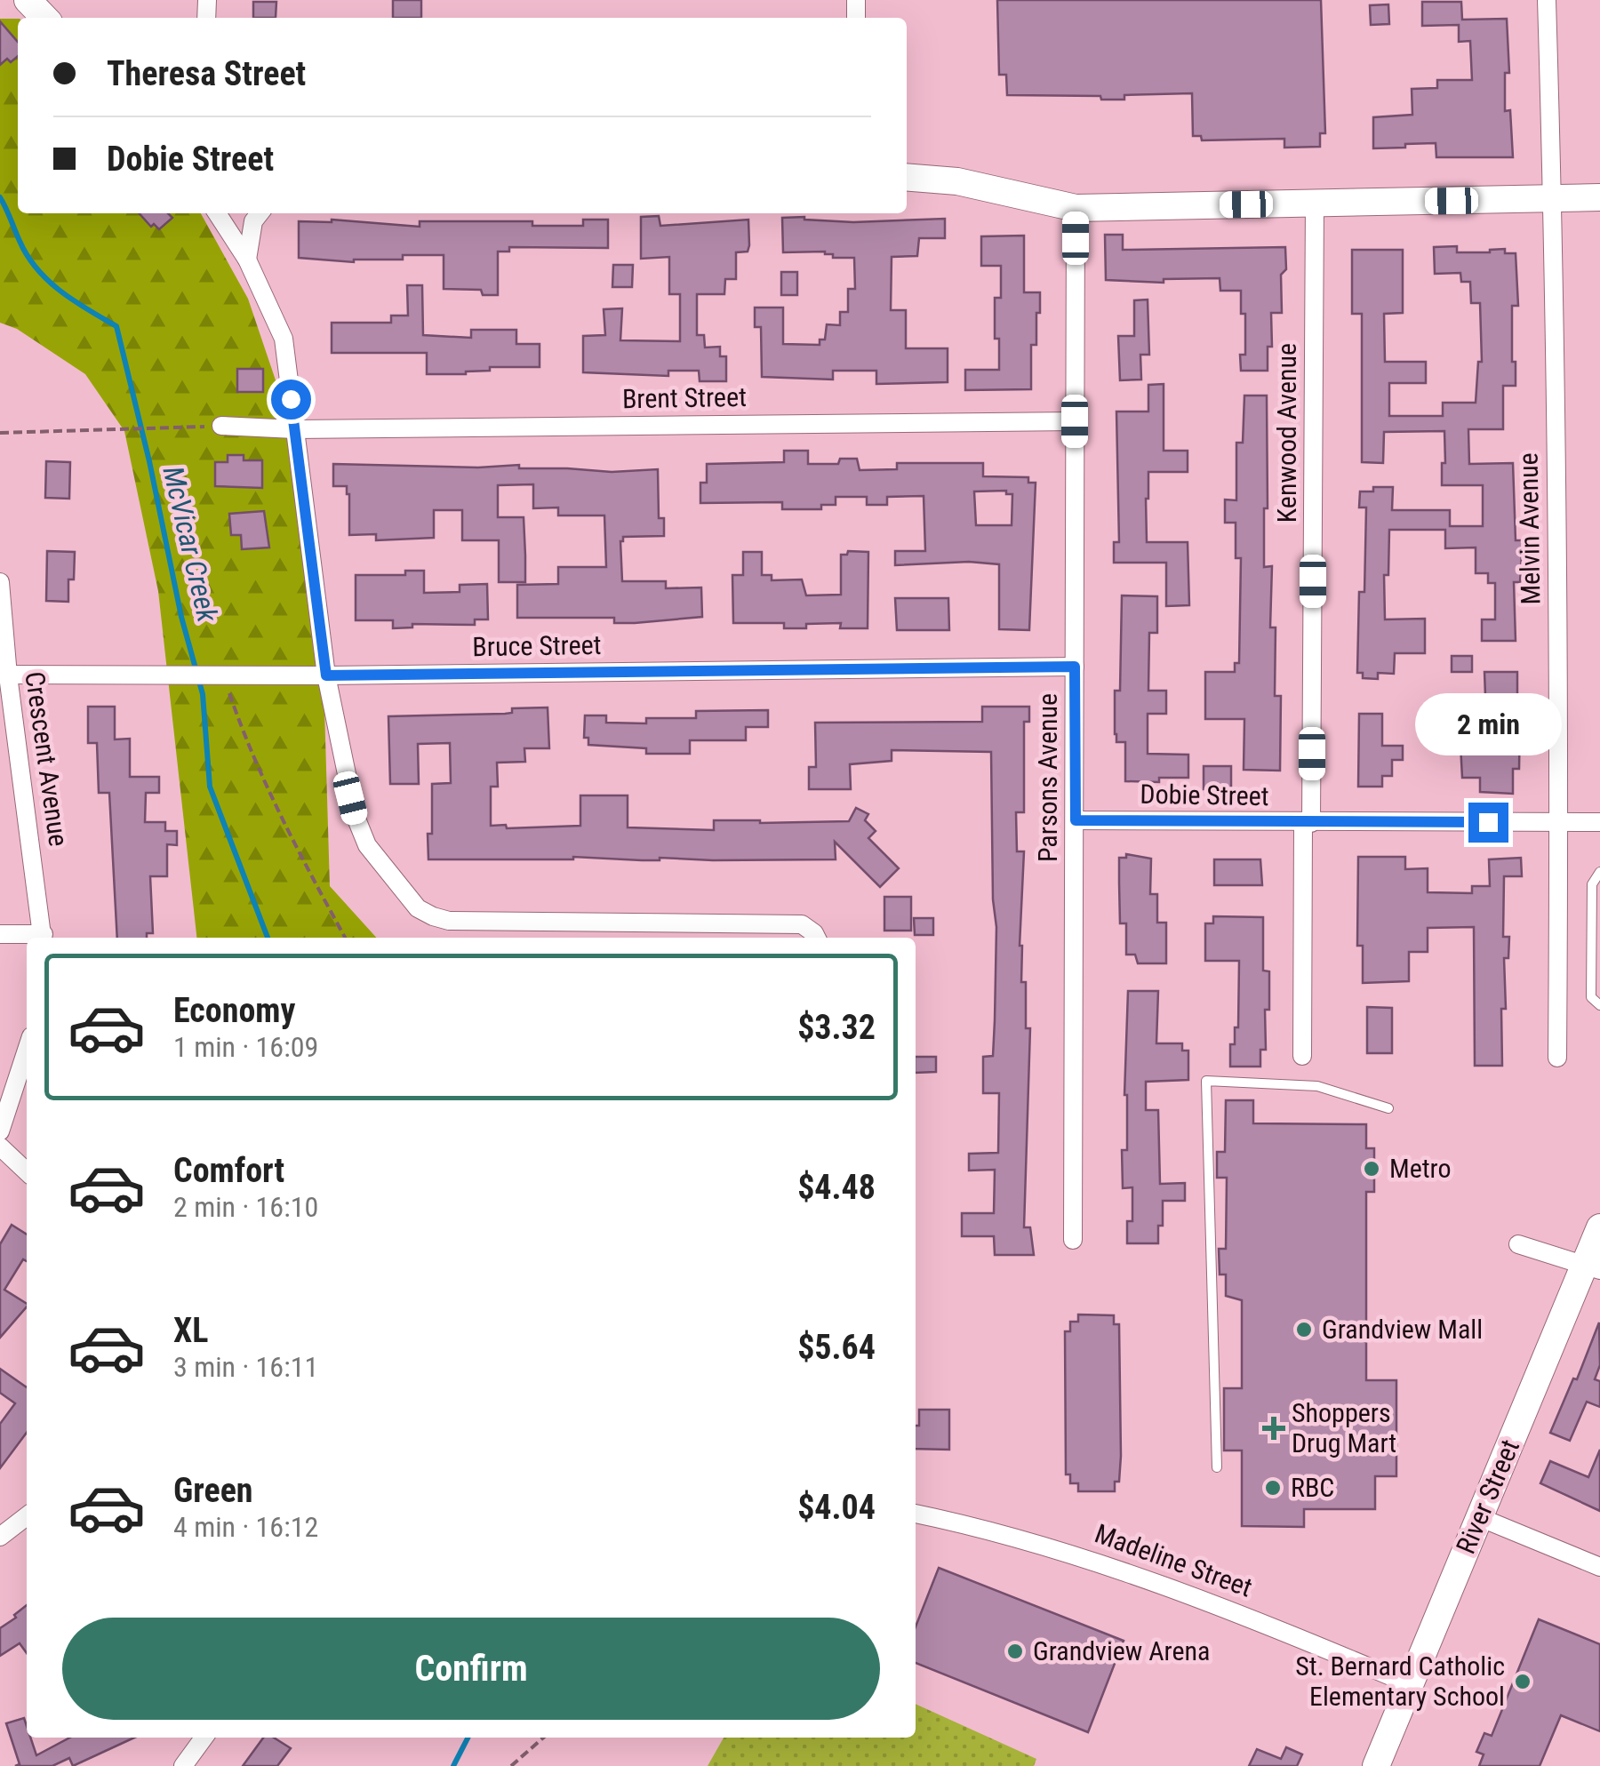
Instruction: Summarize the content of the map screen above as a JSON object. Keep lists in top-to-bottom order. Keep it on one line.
{"streets":{"street":["Brent Street","Kenwood Avenue","Melvin Avenue","Bruce Street","Crescent Avenue","Parsons Avenue","Dobie Street","River Street","Madeline Street"]},"crossings":[["Brent Street","Parsons Avenue"],["Kenwood Avenue","Dobie Street"],["Melvin Avenue","Dobie Street"],["Bruce Street","Crescent Avenue"],["Bruce Street","Parsons Avenue"],["Parsons Avenue","Dobie Street"],["River Street","Madeline Street"]],"water":["McVicar Creek"],"places":{"other":["Metro","Grandview Mall","RBC","Grandview Arena","St. Bernard Catholic Elementary School"],"health":["Shoppers Drug Mart"]},"page":{"banner":["Theresa Street","Dobie Street"],"bubble":"2 min","list":[{"name":"Economy","note":"1 min · 16:09","value":"$3.32"},{"name":"Comfort","note":"2 min · 16:10","value":"$4.48"},{"name":"XL","note":"3 min · 16:11","value":"$5.64"},{"name":"Green","note":"4 min · 16:12","value":"$4.04"}],"buttons":"Confirm"}}
